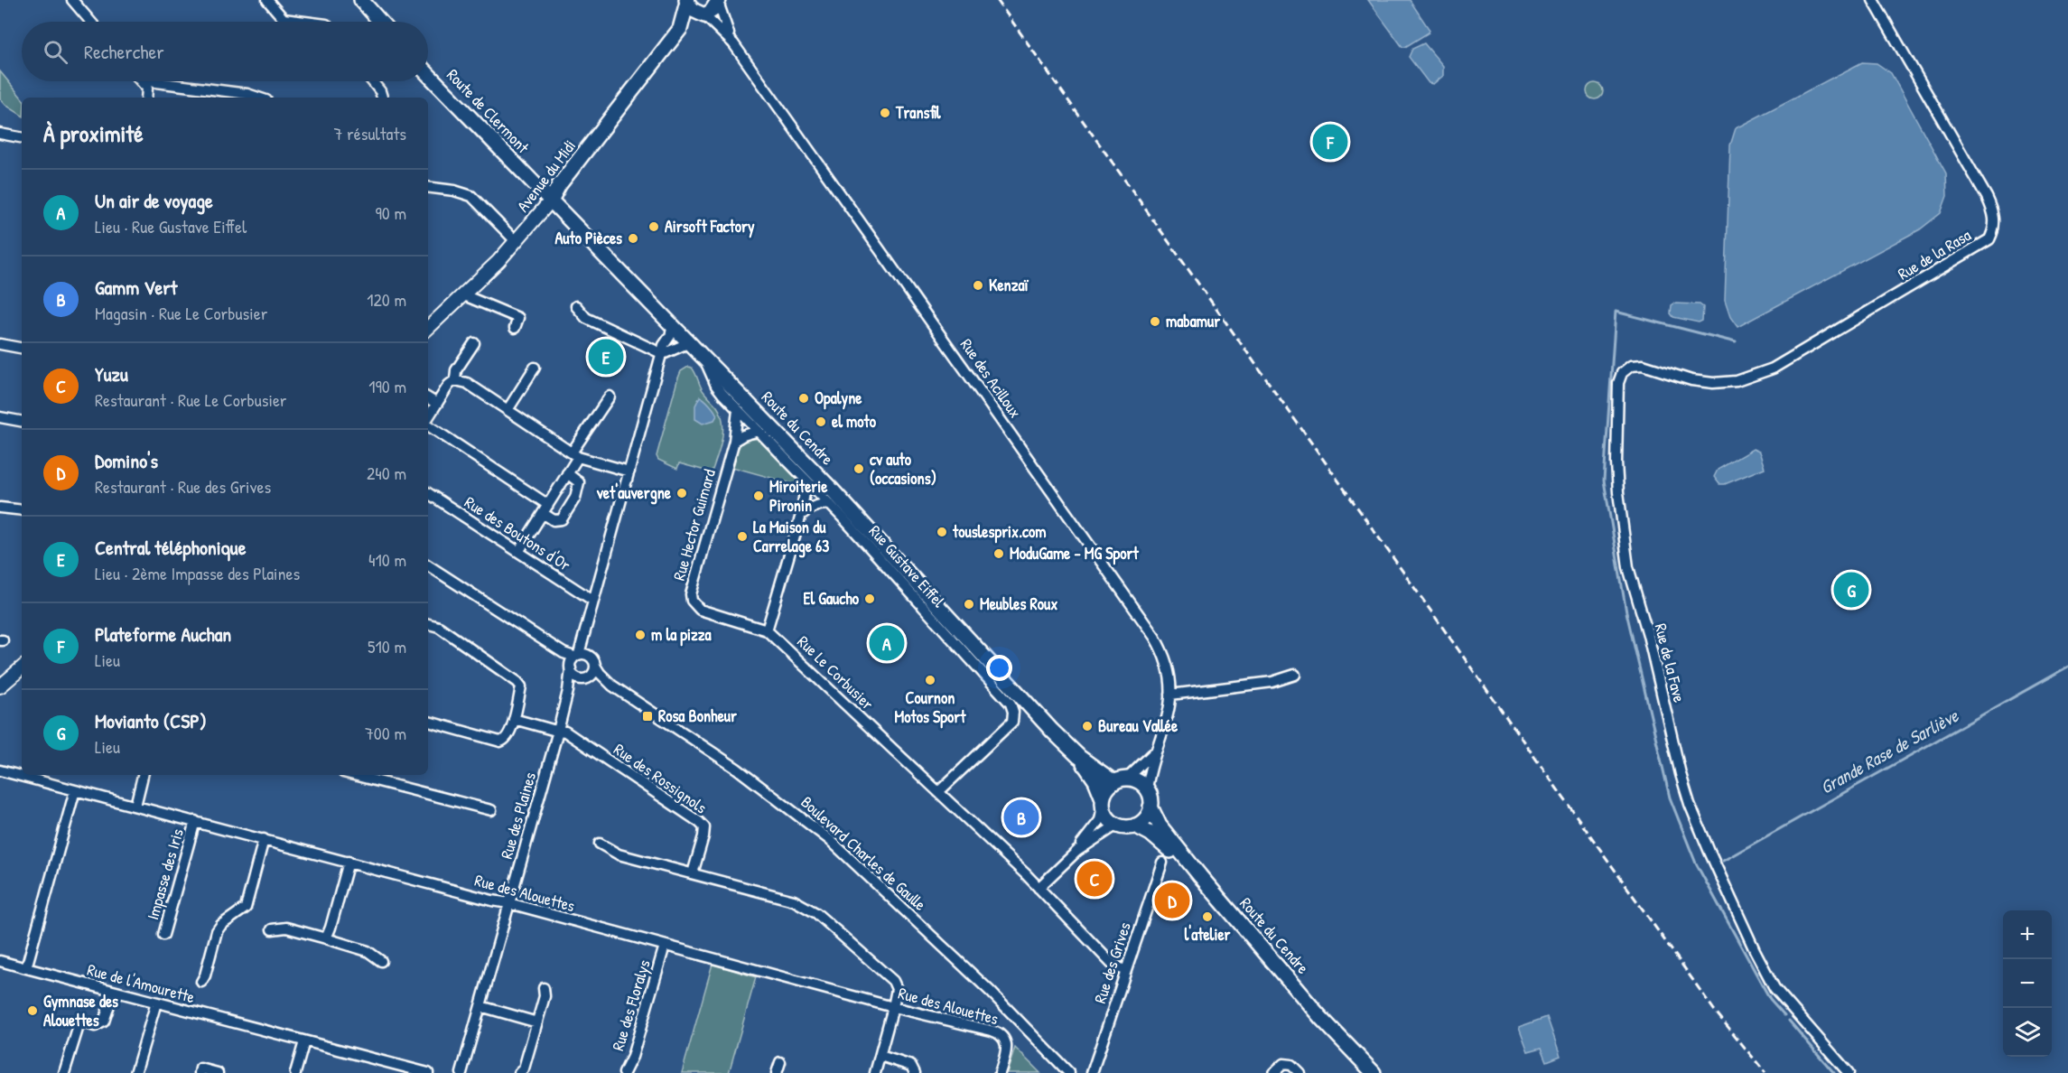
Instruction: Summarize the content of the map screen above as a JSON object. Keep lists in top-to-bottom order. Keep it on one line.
{"streets":{"main road":["Route de Clermont","Avenue du Midi","Route du Cendre"],"street":["Rue de la Rasa","Rue des Acilloux","Rue Hector Guimard","Rue des Boutons d'Or","Rue Gustave Eiffel","Rue de la Fave","Rue Le Corbusier","Rue des Rossignols","Rue des Plaines","Boulevard Charles de Gaulle","Impasse des Iris","Rue des Alouettes","Rue des Grives","Rue de l'Amourette","Rue des Floralys"]},"crossings":[["Route de Clermont","Avenue du Midi"],["Route de Clermont","Route du Cendre"],["Avenue du Midi","Rue des Acilloux"],["Avenue du Midi","Route du Cendre"],["Rue de la Rasa","Rue de la Fave"],["Rue des Acilloux","Route du Cendre"],["Route du Cendre","Rue Gustave Eiffel"],["Route du Cendre","Rue des Plaines"],["Rue Hector Guimard","Rue Le Corbusier"],["Rue des Boutons d'Or","Rue des Plaines"],["Rue Gustave Eiffel","Rue Le Corbusier"],["Rue Le Corbusier","Rue des Grives"],["Rue des Rossignols","Rue des Plaines"],["Rue des Plaines","Boulevard Charles de Gaulle"],["Rue des Plaines","Rue des Alouettes"],["Impasse des Iris","Rue des Alouettes"],["Rue des Alouettes","Rue des Floralys"]],"water":["Grande Rase de Sarliève"],"places":{"other":["Transfil","Airsoft Factory","Auto Pièces","Kenzaï","mabamur","Opalyne","el moto","cv auto (occasions)","vet'auvergne","Miroiterie Pironin","touslesprix.com","La Maison du Carrelage 63","ModuGame - MG Sport","El Gaucho","Meubles Roux","m la pizza","Cournon Motos Sport","Bureau Vallée","l'atelier","Gymnase des Alouettes"],"transit":["Rosa Bonheur"]},"page":{"search":"Rechercher","heading":["À proximité","7 résultats"],"pins":["F","E","G","A","B","C","D"],"list":[{"mark":"A","name":"Un air de voyage","note":"Lieu · Rue Gustave Eiffel","value":"90 m"},{"mark":"B","name":"Gamm Vert","note":"Magasin · Rue Le Corbusier","value":"120 m"},{"mark":"C","name":"Yuzu","note":"Restaurant · Rue Le Corbusier","value":"190 m"},{"mark":"D","name":"Domino's","note":"Restaurant · Rue des Grives","value":"240 m"},{"mark":"E","name":"Central téléphonique","note":"Lieu · 2ème Impasse des Plaines","value":"410 m"},{"mark":"F","name":"Plateforme Auchan","note":"Lieu","value":"510 m"},{"mark":"G","name":"Movianto (CSP)","note":"Lieu","value":"700 m"}],"map_buttons":["+","−"]}}
